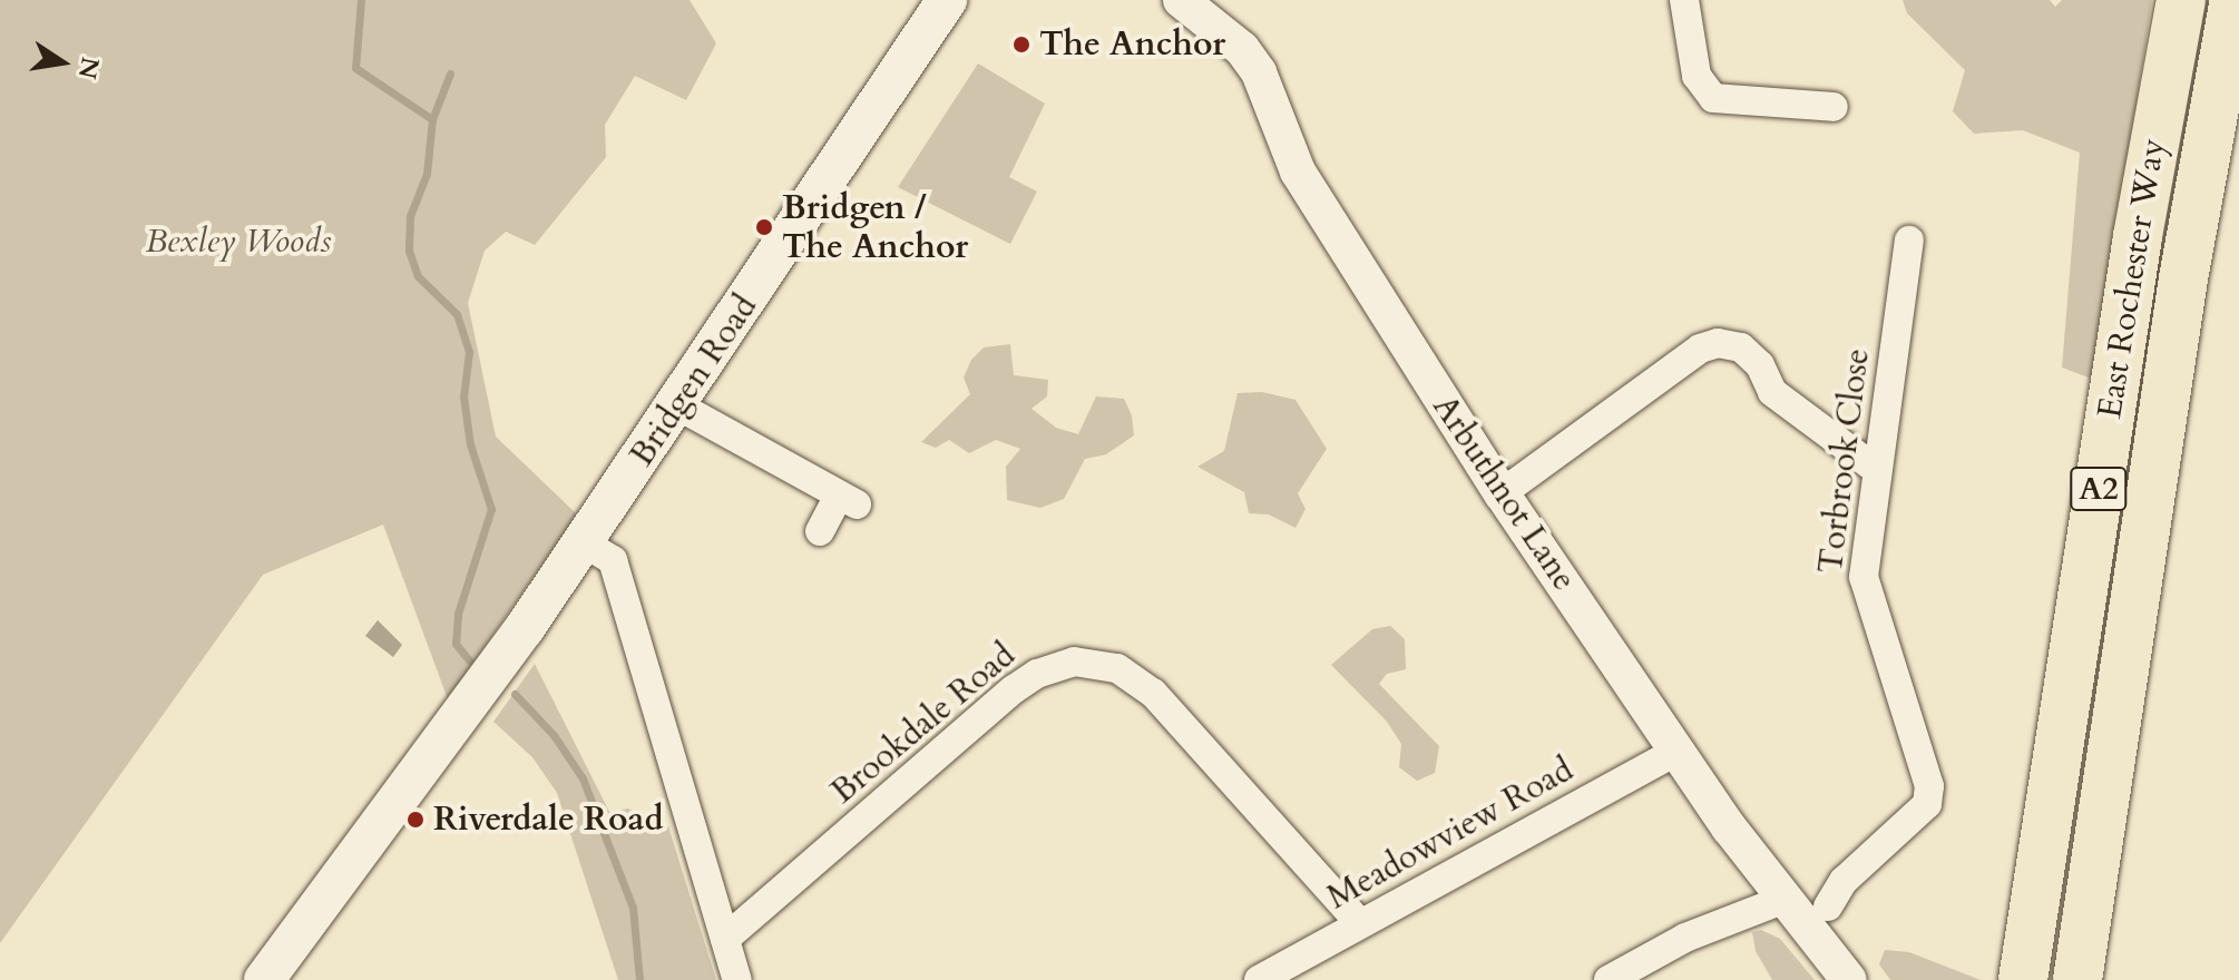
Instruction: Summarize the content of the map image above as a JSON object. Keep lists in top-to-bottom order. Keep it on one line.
{"streets":{"highway":["East Rochester Way","A2"],"main road":["Bridgen Road"],"street":["Torbrook Close","Arbuthnot Lane","Brookdale Road","Meadowview Road"]},"crossings":[["Arbuthnot Lane","Meadowview Road"],["Brookdale Road","Meadowview Road"]],"parks":["Bexley Woods"],"places":["The Anchor","Bridgen / The Anchor","Riverdale Road"],"north":"right"}
